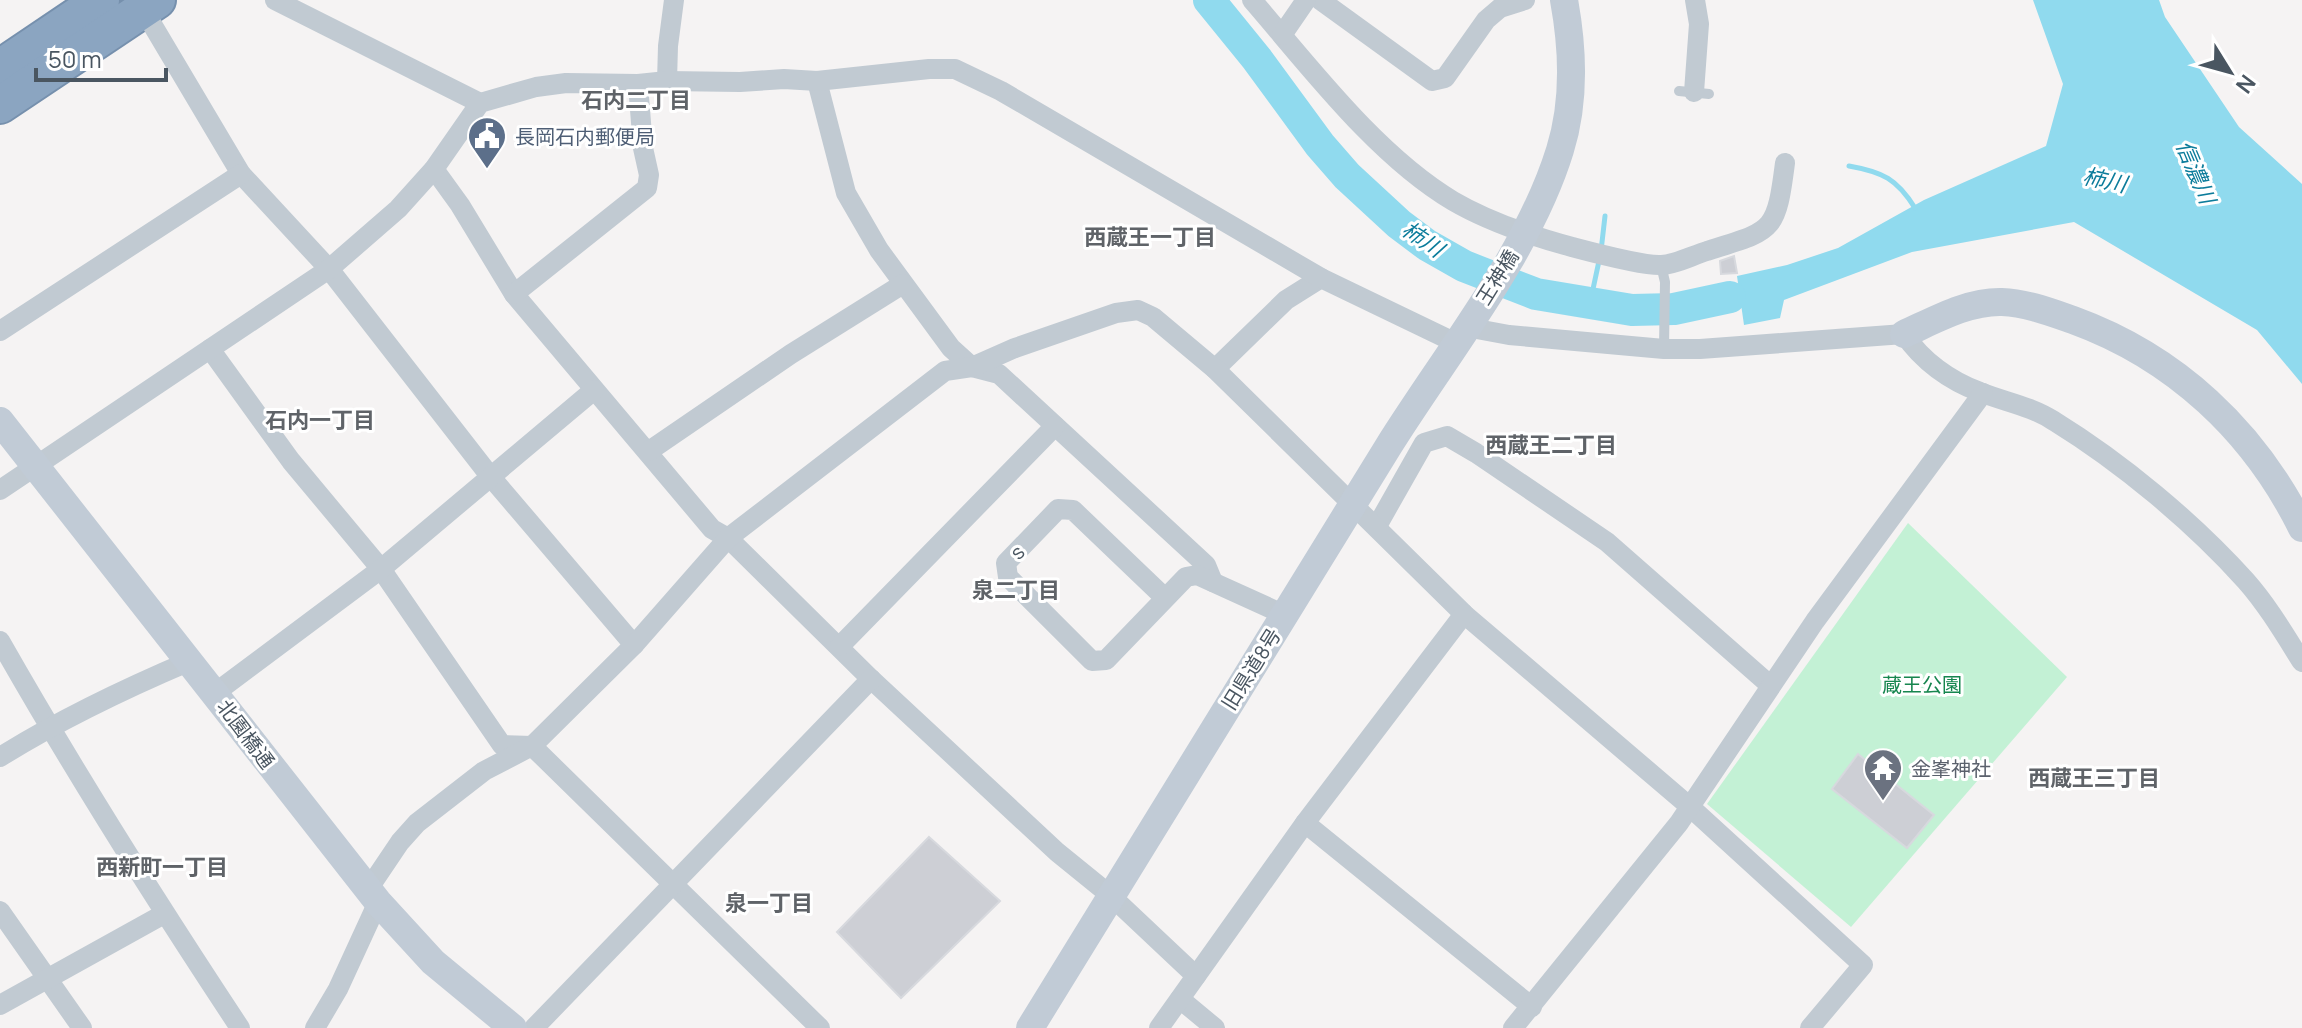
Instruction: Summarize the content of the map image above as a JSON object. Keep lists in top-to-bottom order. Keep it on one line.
{"streets":{"street":["王神橋","s","旧県道8号","北園橋通"]},"crossings":[["王神橋","旧県道8号"],["s","旧県道8号"]],"districts":["石内二丁目","西蔵王一丁目","石内一丁目","西蔵王二丁目","泉二丁目","西蔵王三丁目","西新町一丁目","泉一丁目"],"water":["信濃川","柿川"],"parks":["蔵王公園"],"places":{"public building":["長岡石内郵便局"],"temple":["金峯神社"]},"scale_bar":"50 m","north":"bottom right"}
